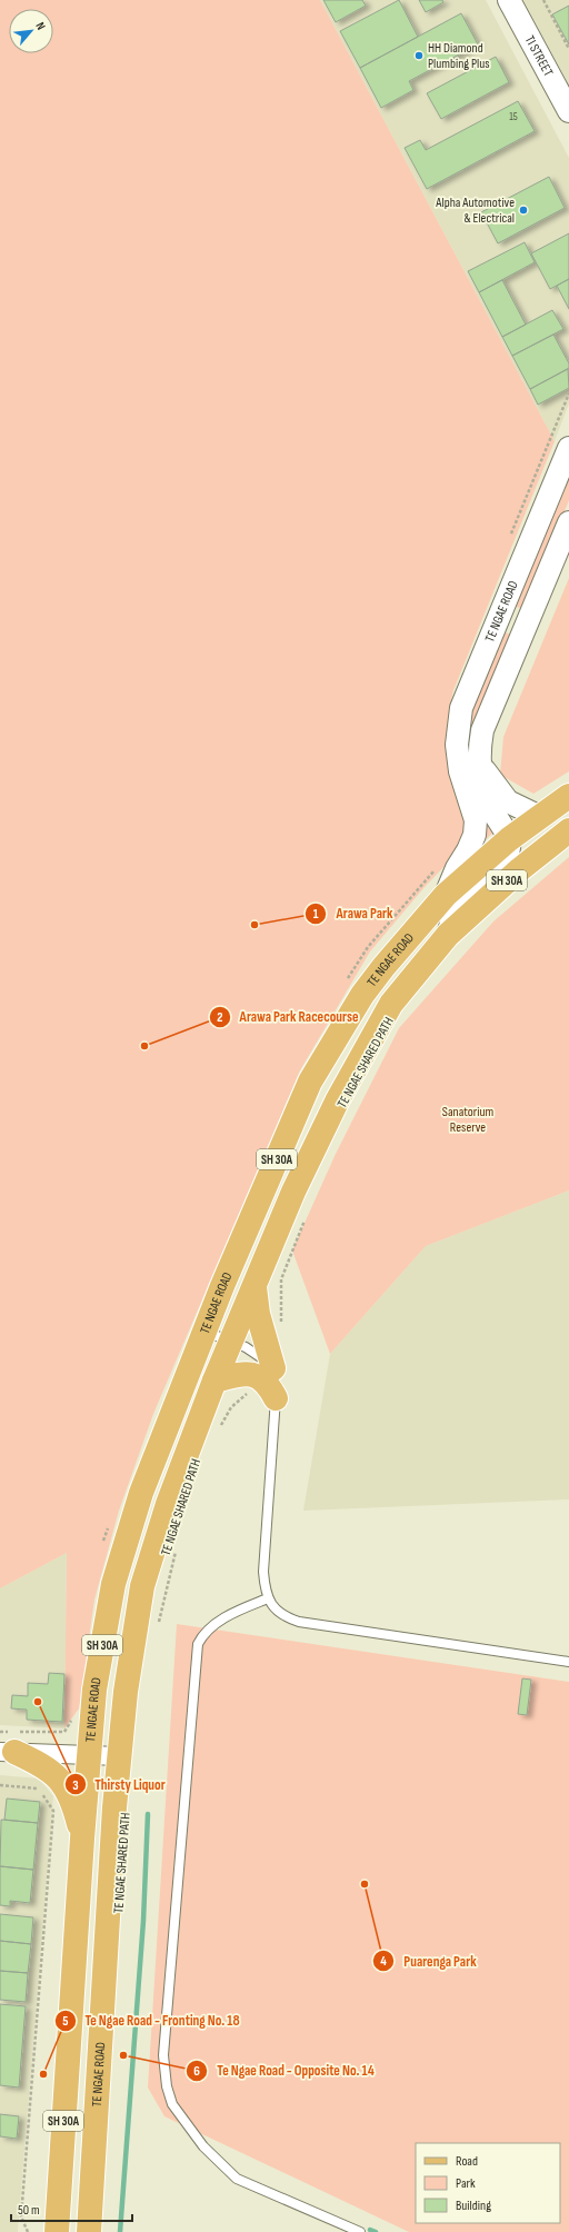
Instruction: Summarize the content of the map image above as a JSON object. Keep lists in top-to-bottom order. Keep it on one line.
{"streets":{"main road":["TE NGAE ROAD","SH 30A"],"street":["TI STREET"],"path":["TE NGAE SHARED PATH"]},"crossings":[["TE NGAE ROAD","SH 30A"]],"parks":["Sanatorium Reserve"],"places":["HH Diamond Plumbing Plus","Alpha Automotive & Electrical","Arawa Park","Arawa Park Racecourse","Thirsty Liquor","Puarenga Park","Te Ngae Road - Opposite No. 14","Te Ngae Road - Fronting No. 18"],"house_numbers":["15"],"legend":["Road","Park","Building"],"scale_bar":"50 m","north":"top right"}
